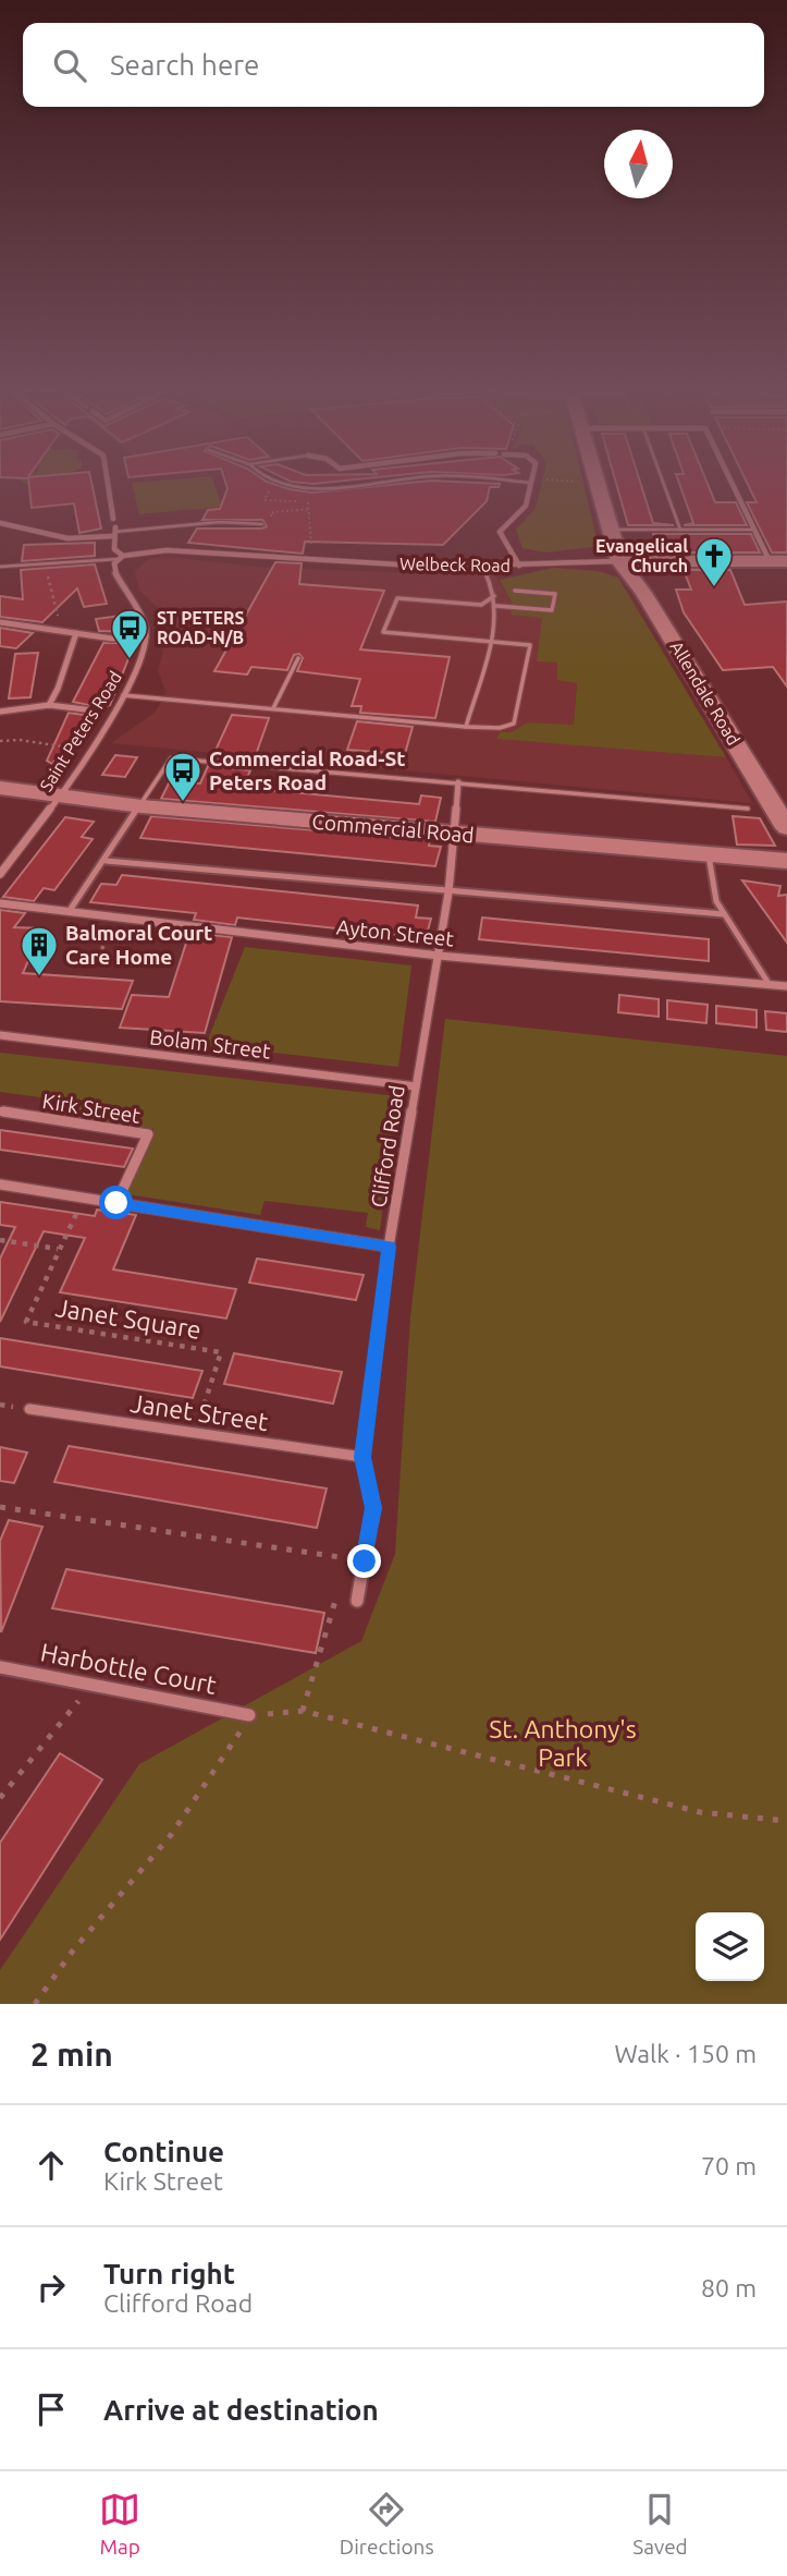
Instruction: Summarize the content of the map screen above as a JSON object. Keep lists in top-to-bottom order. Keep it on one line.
{"streets":{"main road":["Welbeck Road","Allendale Road","Commercial Road"],"street":["Saint Peters Road","Ayton Street","Bolam Street","Kirk Street","Clifford Road","Janet Street","Harbottle Court"],"path":["Janet Square"]},"crossings":[["Welbeck Road","Allendale Road"],["Saint Peters Road","Commercial Road"],["Commercial Road","Clifford Road"],["Ayton Street","Clifford Road"],["Bolam Street","Clifford Road"],["Clifford Road","Janet Street"],["Janet Square","Janet Street"]],"parks":["St. Anthony's Park"],"places":{"church":["Evangelical Church"],"bus stop":["ST PETERS ROAD-N/B","Commercial Road-St Peters Road"],"building":["Balmoral Court Care Home"]},"north":"top","page":{"search":"Search here","heading":["2 min","Walk · 150 m"],"list":[["Continue","Kirk Street","70 m"],["Turn right","Clifford Road","80 m"],"Arrive at destination"],"nav":["Map","Directions","Saved"]}}
